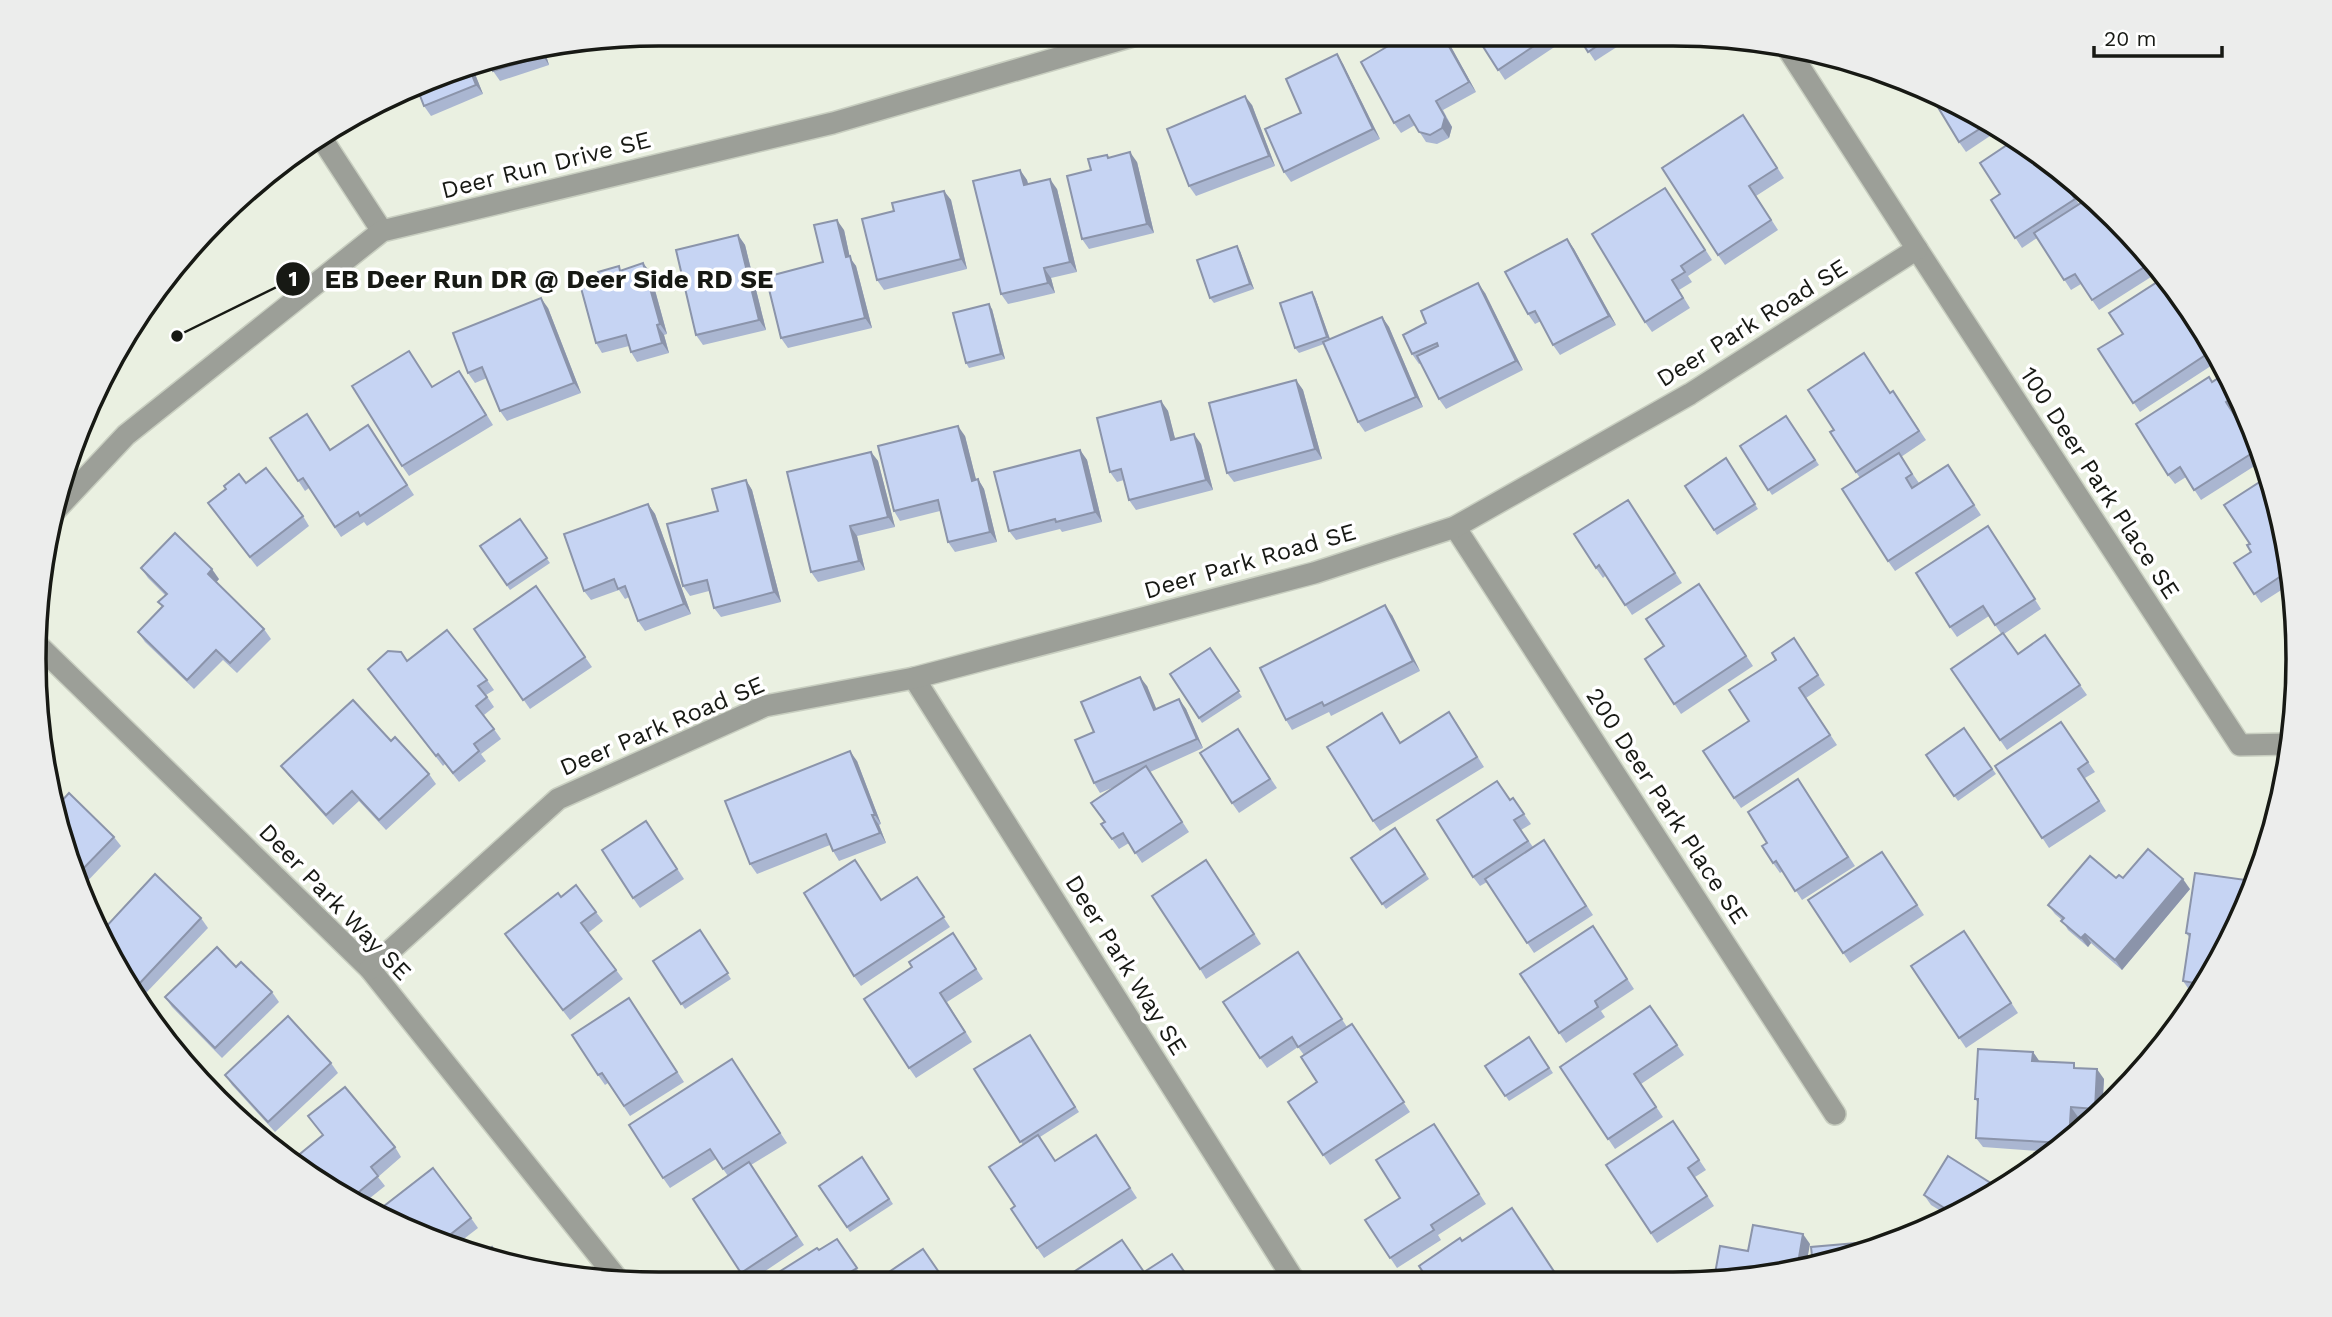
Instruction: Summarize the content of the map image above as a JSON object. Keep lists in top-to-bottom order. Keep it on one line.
{"streets":{"street":["Deer Run Drive SE","Deer Park Road SE","100 Deer Park Place SE","200 Deer Park Place SE","Deer Park Way SE"]},"crossings":[["Deer Park Road SE","100 Deer Park Place SE"],["Deer Park Road SE","200 Deer Park Place SE"],["Deer Park Road SE","Deer Park Way SE"]],"places":["EB Deer Run DR @ Deer Side RD SE"],"scale_bar":"20 m"}
